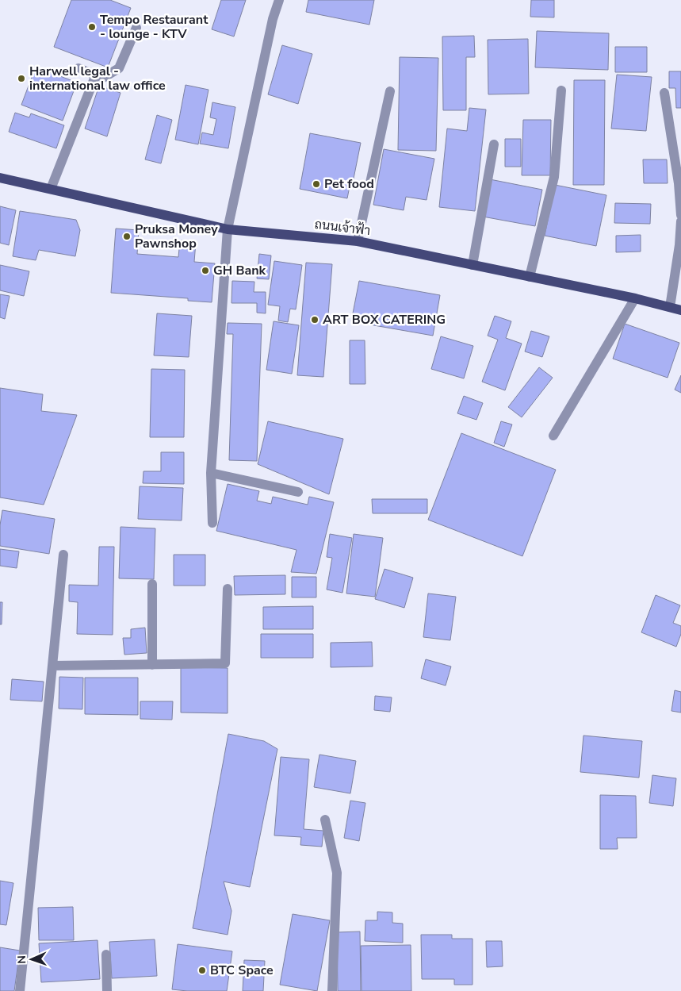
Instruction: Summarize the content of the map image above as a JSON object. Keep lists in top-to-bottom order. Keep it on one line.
{"streets":{"main road":["ถนนเจ้าฟ้า"]},"places":["Tempo Restaurant - lounge - KTV","Harwell legal - international law office","Pet food","Pruksa Money Pawnshop","GH Bank","ART BOX CATERING","BTC Space"],"north":"left"}
